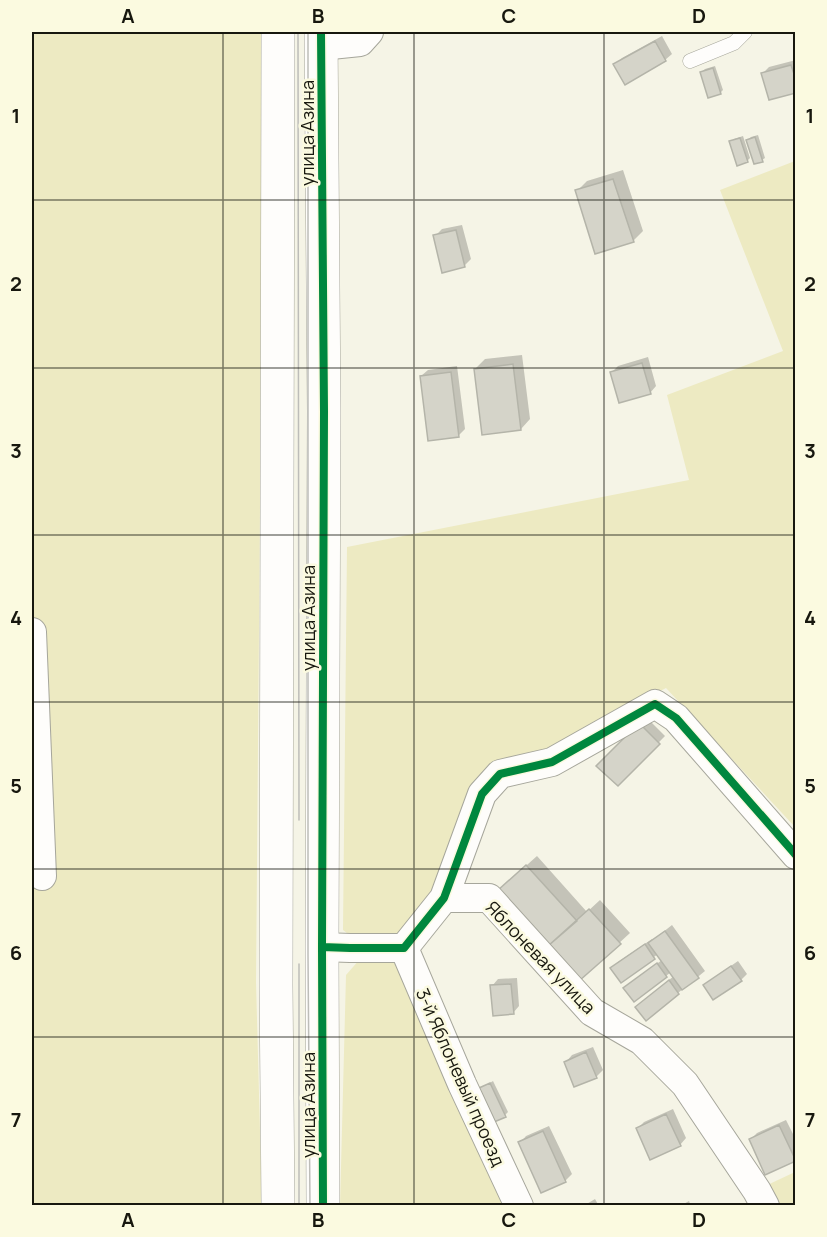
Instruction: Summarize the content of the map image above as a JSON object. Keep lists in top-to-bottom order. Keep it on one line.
{"streets":{"street":["улица Азина","Яблоневая улица","3-й Яблоневый проезд"]},"grid":{"columns":["A","B","C","D"],"rows":["1","2","3","4","5","6","7"]}}
